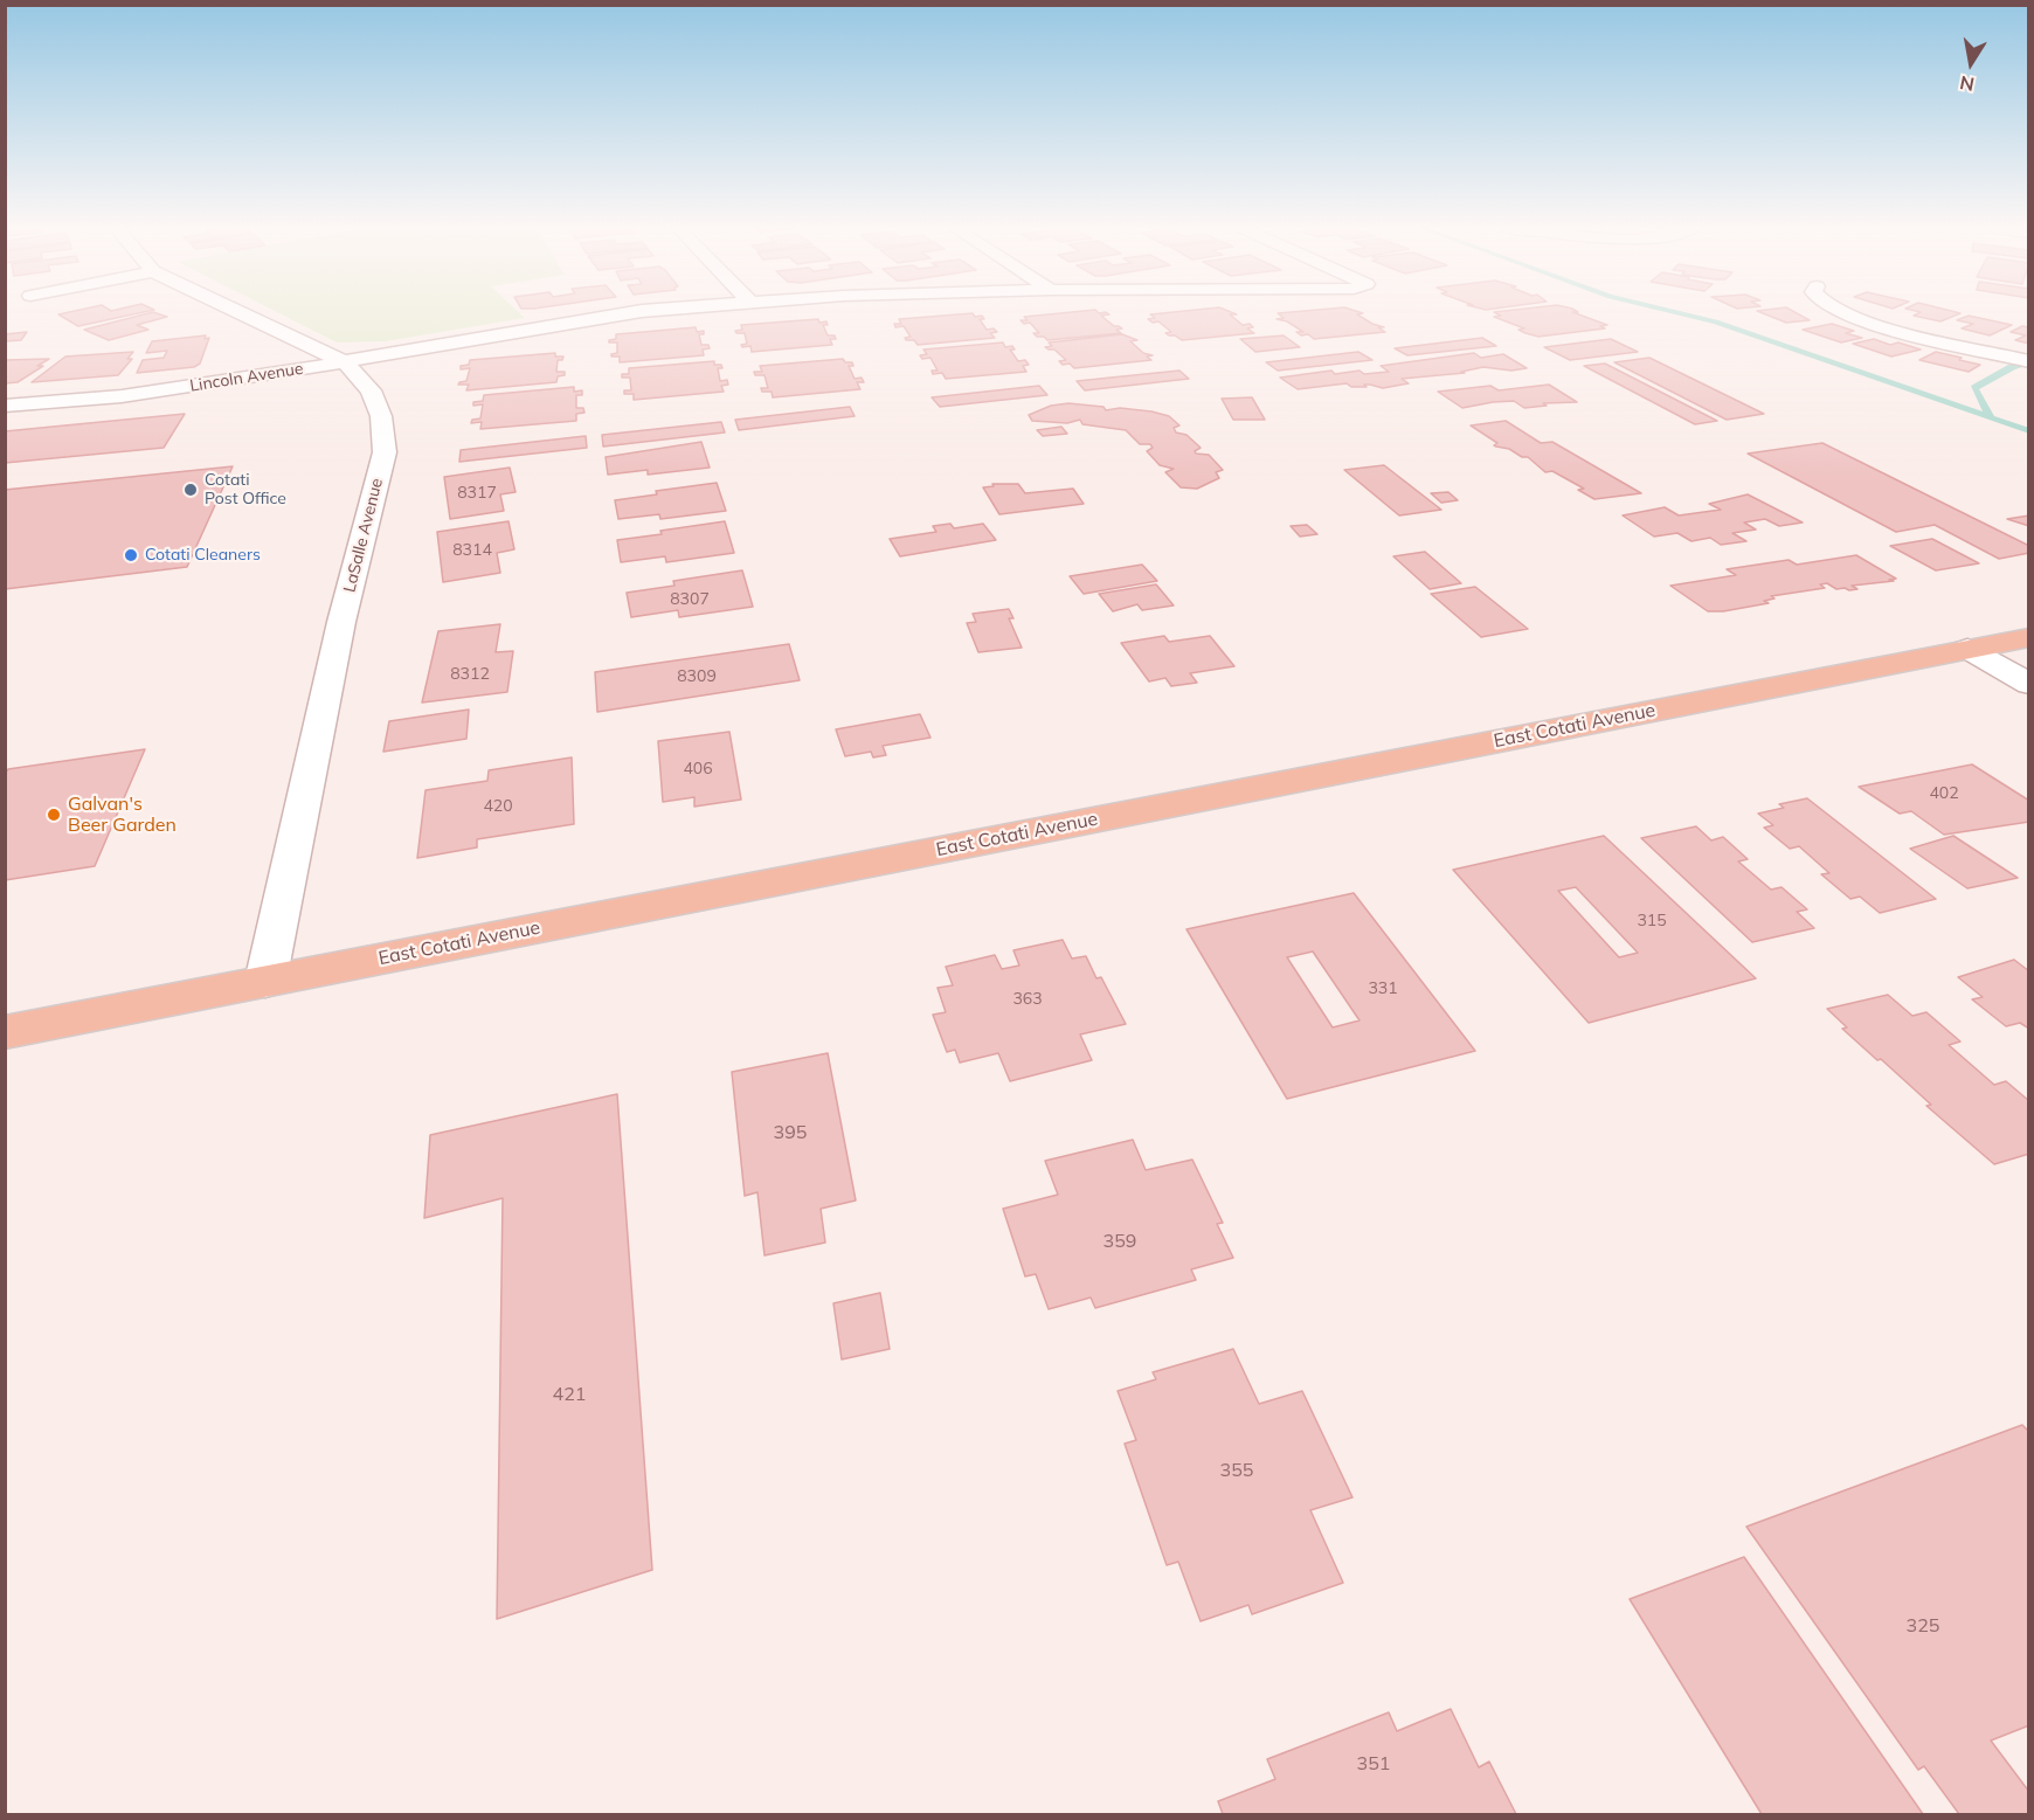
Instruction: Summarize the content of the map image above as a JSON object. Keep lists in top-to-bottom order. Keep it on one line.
{"streets":{"main road":["East Cotati Avenue"],"street":["Lincoln Avenue","LaSalle Avenue"]},"crossings":[["Lincoln Avenue","LaSalle Avenue"],["LaSalle Avenue","East Cotati Avenue"]],"places":["Cotati Post Office","Cotati Cleaners","Galvan's Beer Garden"],"house_numbers":["8317","8314","8307","8312","8309","406","402","420","315","331","363","395","359","421","355","325","351"],"north":"bottom"}
